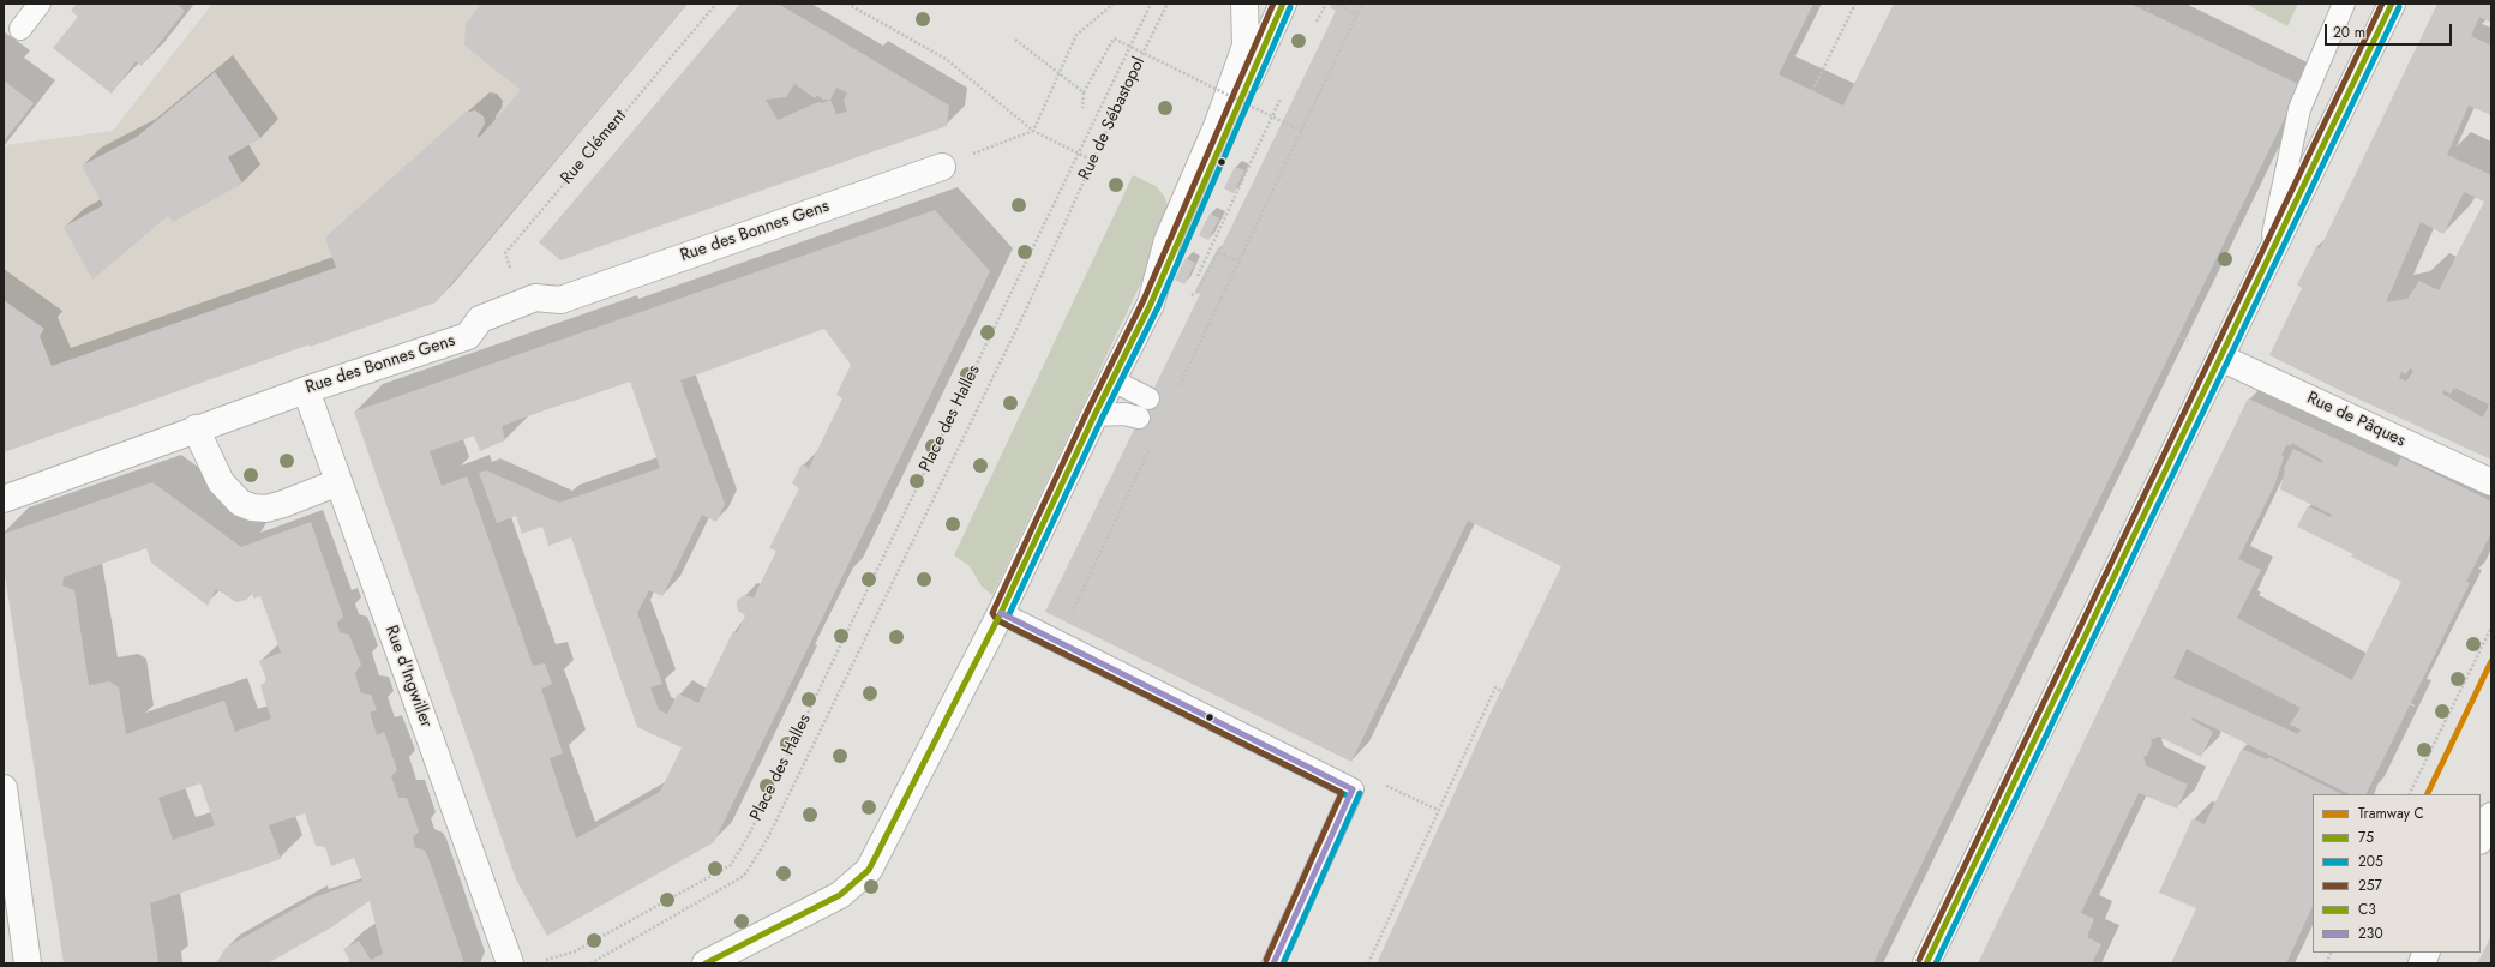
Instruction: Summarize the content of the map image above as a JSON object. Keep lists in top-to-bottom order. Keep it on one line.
{"streets":{"street":["Rue des Bonnes Gens","Rue de Pâques","Rue d'Ingwiller"],"path":["Rue de Sébastopol","Rue Clément","Place des Halles"]},"crossings":[["Rue de Sébastopol","Place des Halles"],["Rue Clément","Rue des Bonnes Gens"],["Rue des Bonnes Gens","Rue d'Ingwiller"]],"lines":["transit line 75","transit line 257","transit line C3","transit line 205","transit line 230","tram line C"],"legend":["Tramway C","75","205","257","C3","230"],"scale_bar":"20 m"}
